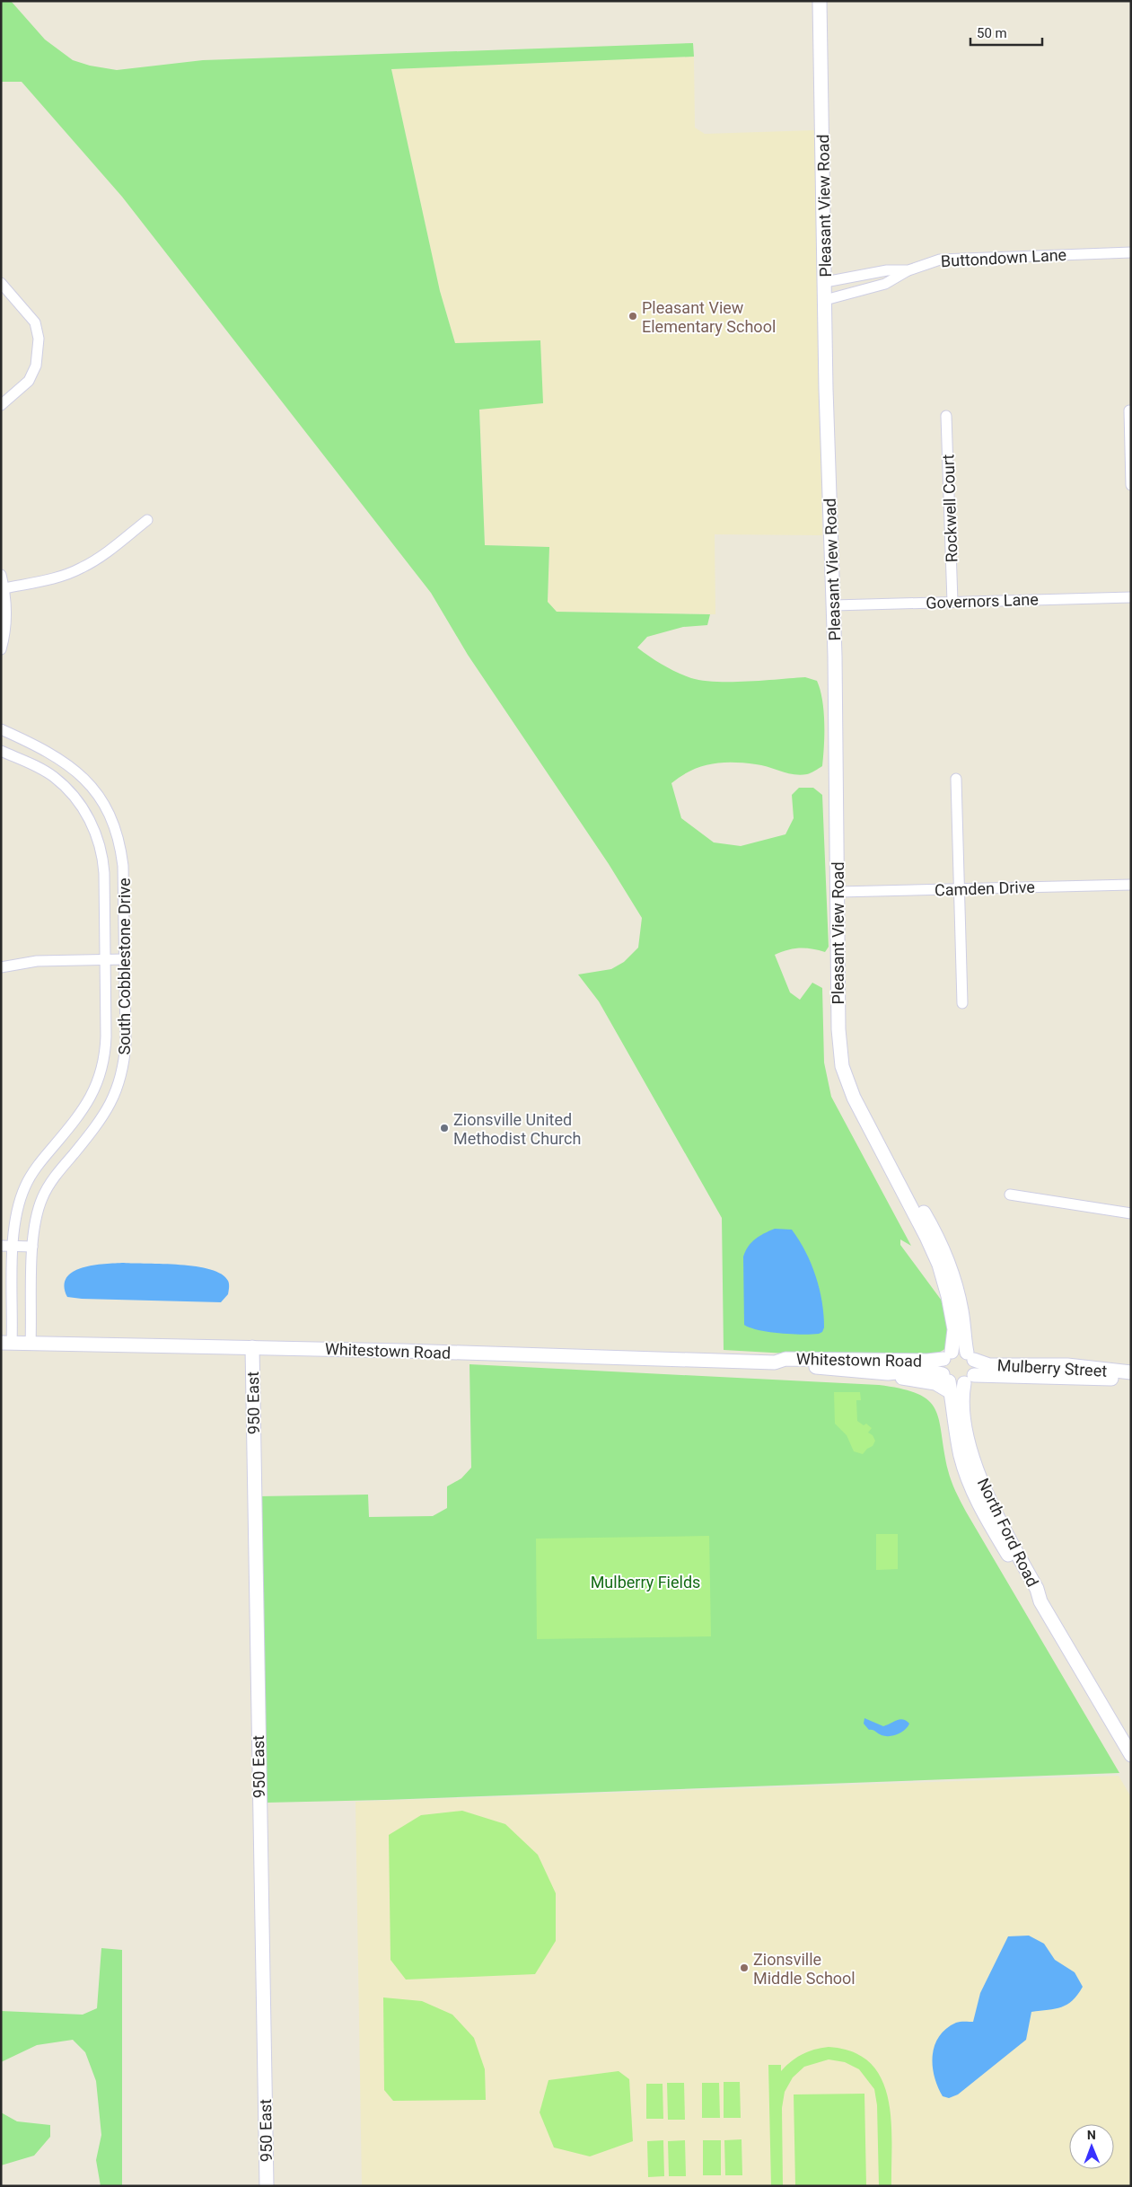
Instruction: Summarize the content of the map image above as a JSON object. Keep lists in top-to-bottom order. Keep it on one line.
{"streets":{"main road":["Pleasant View Road","Whitestown Road","Mulberry Street","950 East","North Ford Road"],"street":["Buttondown Lane","Rockwell Court","Governors Lane","Camden Drive","South Cobblestone Drive"]},"crossings":[["Pleasant View Road","Buttondown Lane"],["Pleasant View Road","Governors Lane"],["Pleasant View Road","Camden Drive"],["Pleasant View Road","Whitestown Road"],["Pleasant View Road","Mulberry Street"],["Pleasant View Road","North Ford Road"],["Rockwell Court","Governors Lane"],["South Cobblestone Drive","Whitestown Road"],["Whitestown Road","Mulberry Street"],["Whitestown Road","950 East"],["Whitestown Road","North Ford Road"],["Mulberry Street","North Ford Road"]],"parks":["Mulberry Fields"],"places":["Pleasant View Elementary School","Zionsville United Methodist Church","Zionsville Middle School"],"scale_bar":"50 m","north":"top"}
